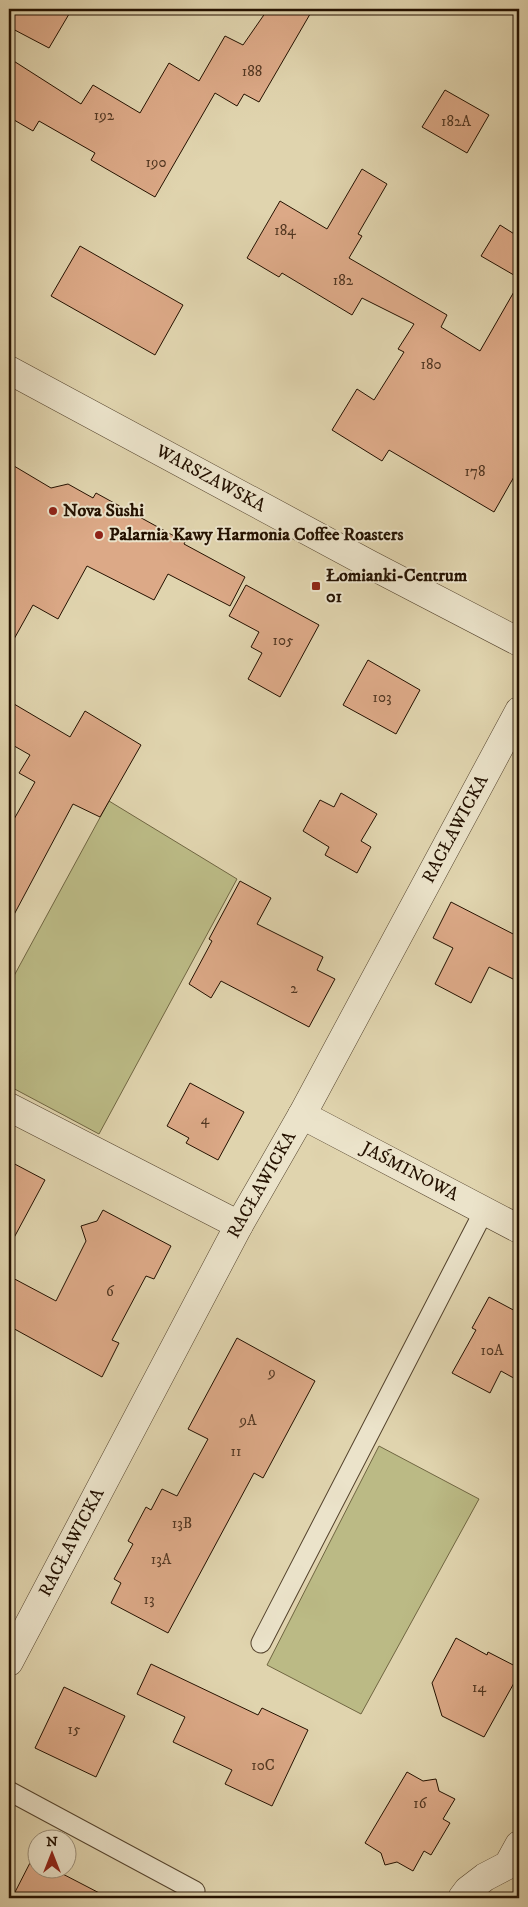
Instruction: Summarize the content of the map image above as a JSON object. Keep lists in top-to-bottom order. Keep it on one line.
{"streets":{"street":["WARSZAWSKA","RACŁAWICKA","JAŚMINOWA"]},"crossings":[["RACŁAWICKA","JAŚMINOWA"]],"places":{"other":["Nova Sushi","Palarnia Kawy Harmonia Coffee Roasters"],"transit":["Łomianki-Centrum 01"]},"house_numbers":["188","192","182A","190","184","182","180","178","105","103","2","4","6","10A","9","9A","11","13B","13A","13","14","15","10C","16"],"north":"top"}
